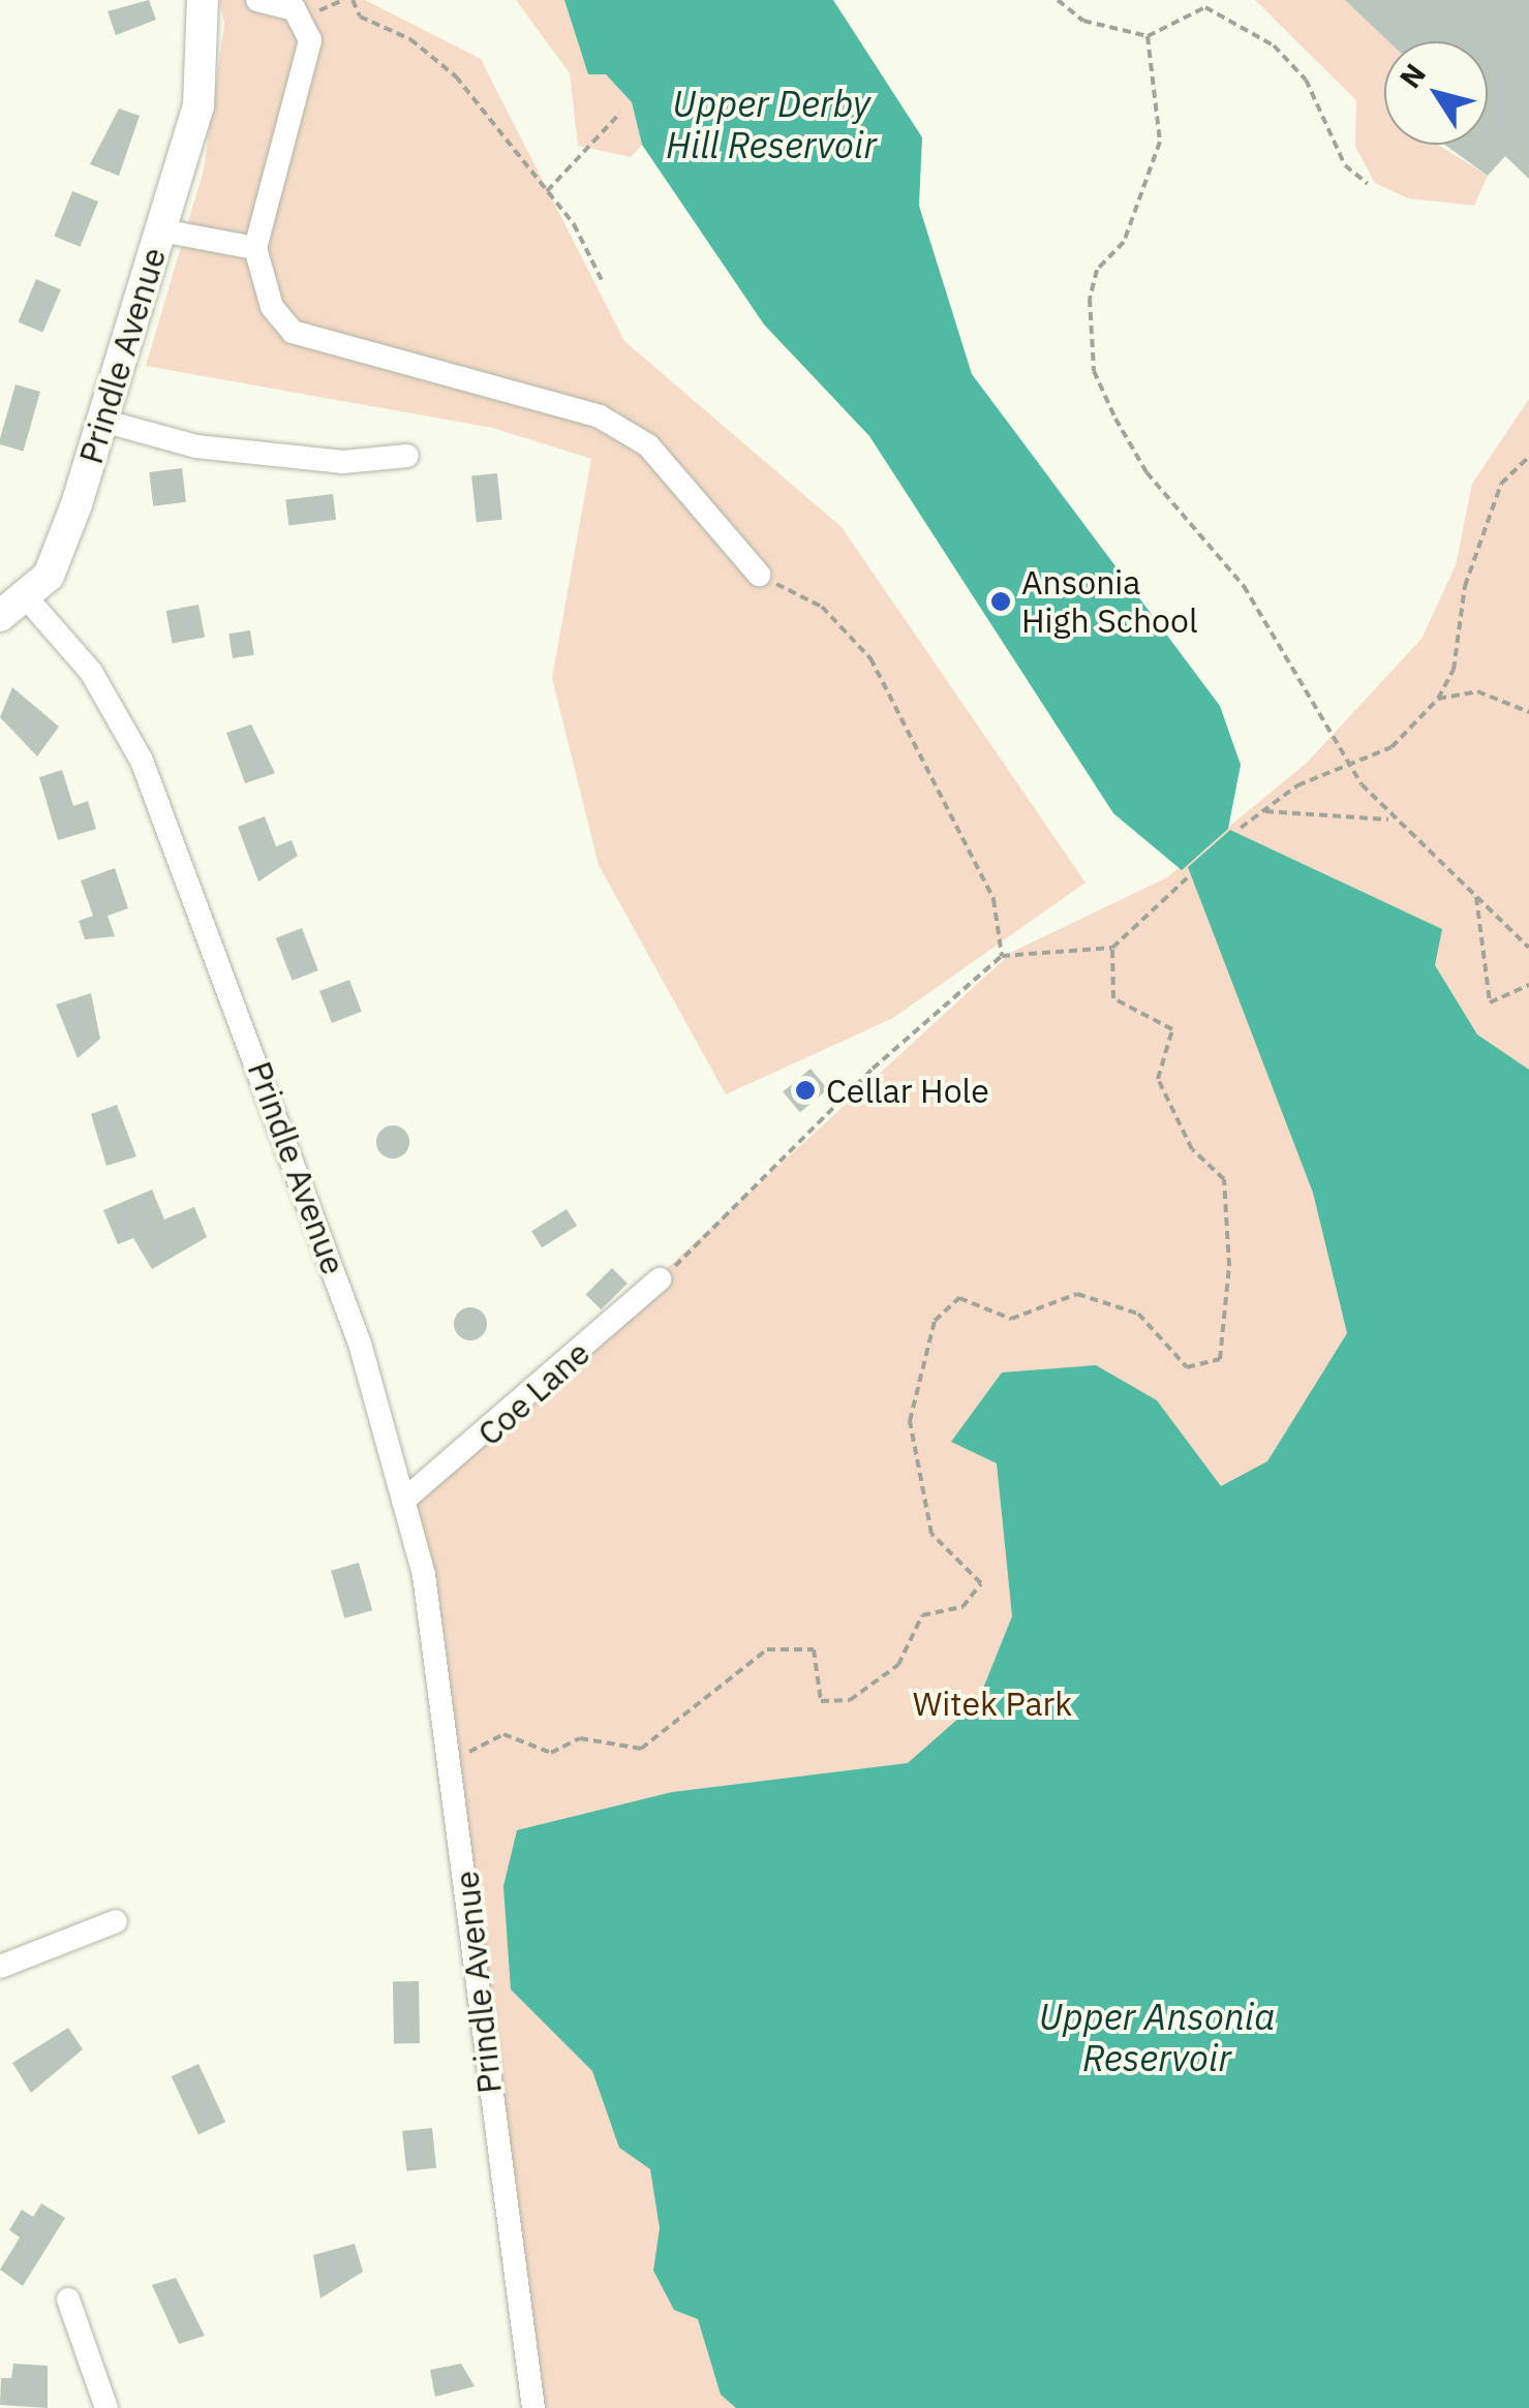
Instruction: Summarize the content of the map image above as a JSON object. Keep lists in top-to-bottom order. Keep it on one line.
{"streets":{"main road":["Prindle Avenue"],"street":["Coe Lane"]},"crossings":[["Prindle Avenue","Coe Lane"]],"water":["Upper Derby Hill Reservoir","Upper Ansonia Reservoir"],"parks":["Witek Park"],"places":["Ansonia High School","Cellar Hole"],"north":"top left"}
